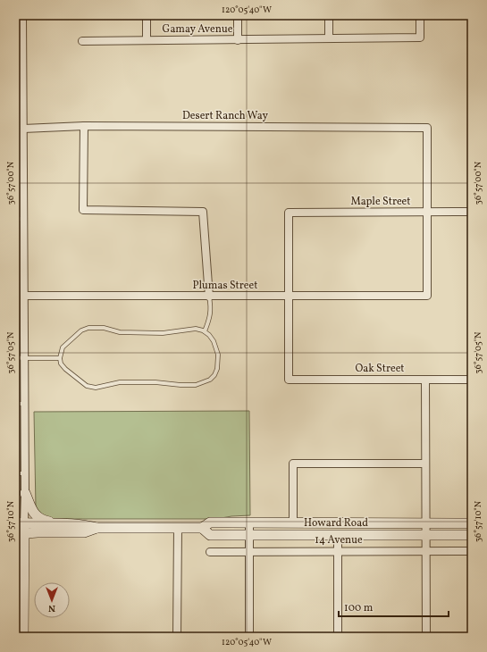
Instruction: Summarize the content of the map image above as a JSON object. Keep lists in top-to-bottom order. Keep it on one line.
{"streets":{"main road":["Howard Road"],"street":["Gamay Avenue","Desert Ranch Way","Maple Street","Plumas Street","Oak Street","14 Avenue"]},"crossings":[["Desert Ranch Way","Maple Street"],["Desert Ranch Way","Plumas Street"],["Maple Street","Plumas Street"],["Maple Street","Oak Street"],["Plumas Street","Oak Street"]],"scale_bar":"100 m","north":"bottom","coordinates":["120°05'40\"W","36°57'00\"N","36°57'05\"N","36°57'10\"N"]}
